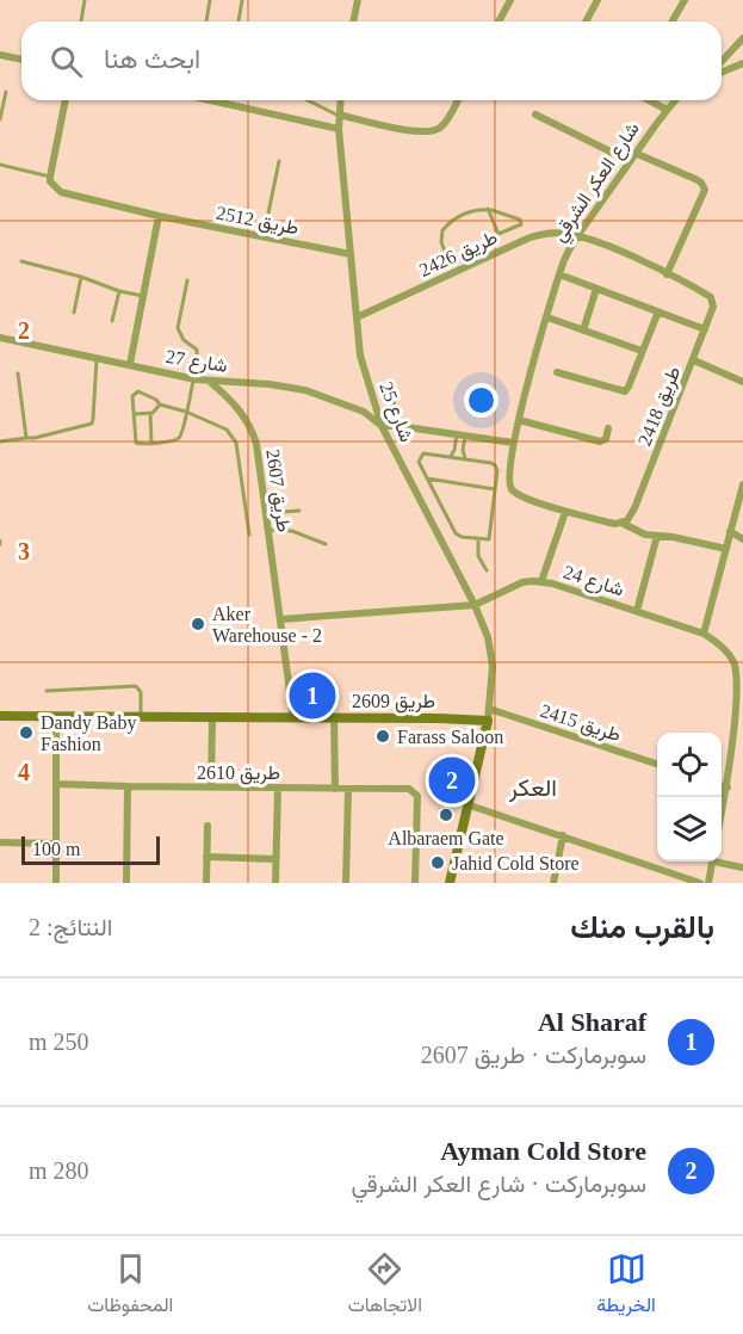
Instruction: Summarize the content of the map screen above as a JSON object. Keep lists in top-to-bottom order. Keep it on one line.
{"streets":{"street":["شارع العكر الشرقي","طريق 2512","طريق 2426","شارع 27","طريق 2418","شارع 25","طريق 2607","شارع 24","طريق 2609","طريق 2415","طريق 2610"]},"crossings":[["شارع العكر الشرقي","طريق 2426"],["طريق 2512","شارع 25"],["طريق 2426","شارع 25"],["شارع 27","شارع 25"],["شارع 27","طريق 2607"],["شارع 25","شارع 24"],["شارع 25","طريق 2609"],["شارع 25","طريق 2415"],["طريق 2607","طريق 2609"]],"districts":["العكر"],"places":["Aker Warehouse - 2","Dandy Baby Fashion","Farass Saloon","Albaraem Gate","Jahid Cold Store"],"scale_bar":"100 m","page":{"search":"ابحث هنا","pins":["1","2"],"scale":"100 m","heading":["بالقرب منك","النتائج: 2"],"list":[{"mark":"1","name":"Al Sharaf","note":"سوبرماركت · طريق 2607","value":"250 m"},{"mark":"2","name":"Ayman Cold Store","note":"سوبرماركت · شارع العكر الشرقي","value":"280 m"}],"nav":["الخريطة","الاتجاهات","المحفوظات"]},"grid":{"rows":["2","3","4"]}}
